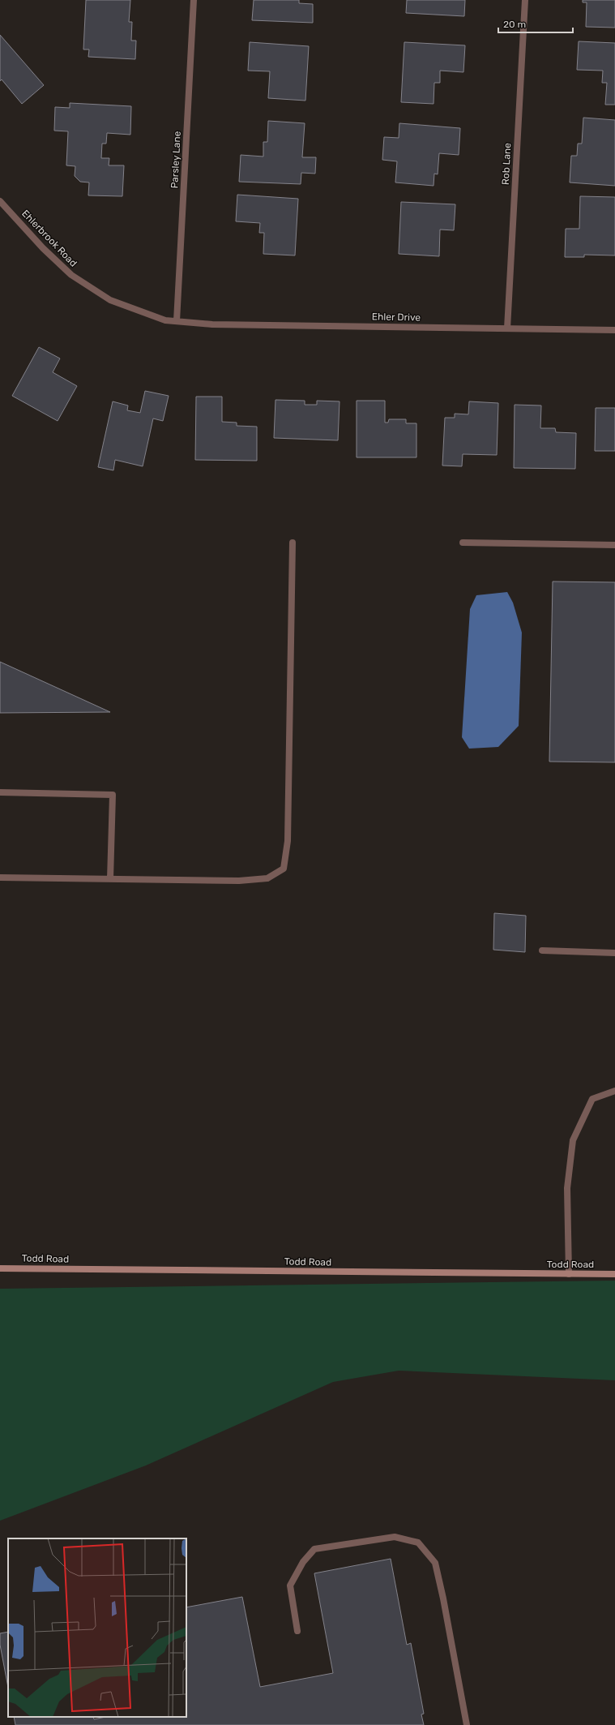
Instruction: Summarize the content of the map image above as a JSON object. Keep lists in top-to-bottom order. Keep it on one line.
{"streets":{"street":["Parsley Lane","Rob Lane","Ehlerbrook Road","Ehler Drive","Todd Road"]},"crossings":[["Parsley Lane","Ehlerbrook Road"],["Parsley Lane","Ehler Drive"],["Rob Lane","Ehler Drive"],["Ehlerbrook Road","Ehler Drive"]],"scale_bar":"20 m"}
